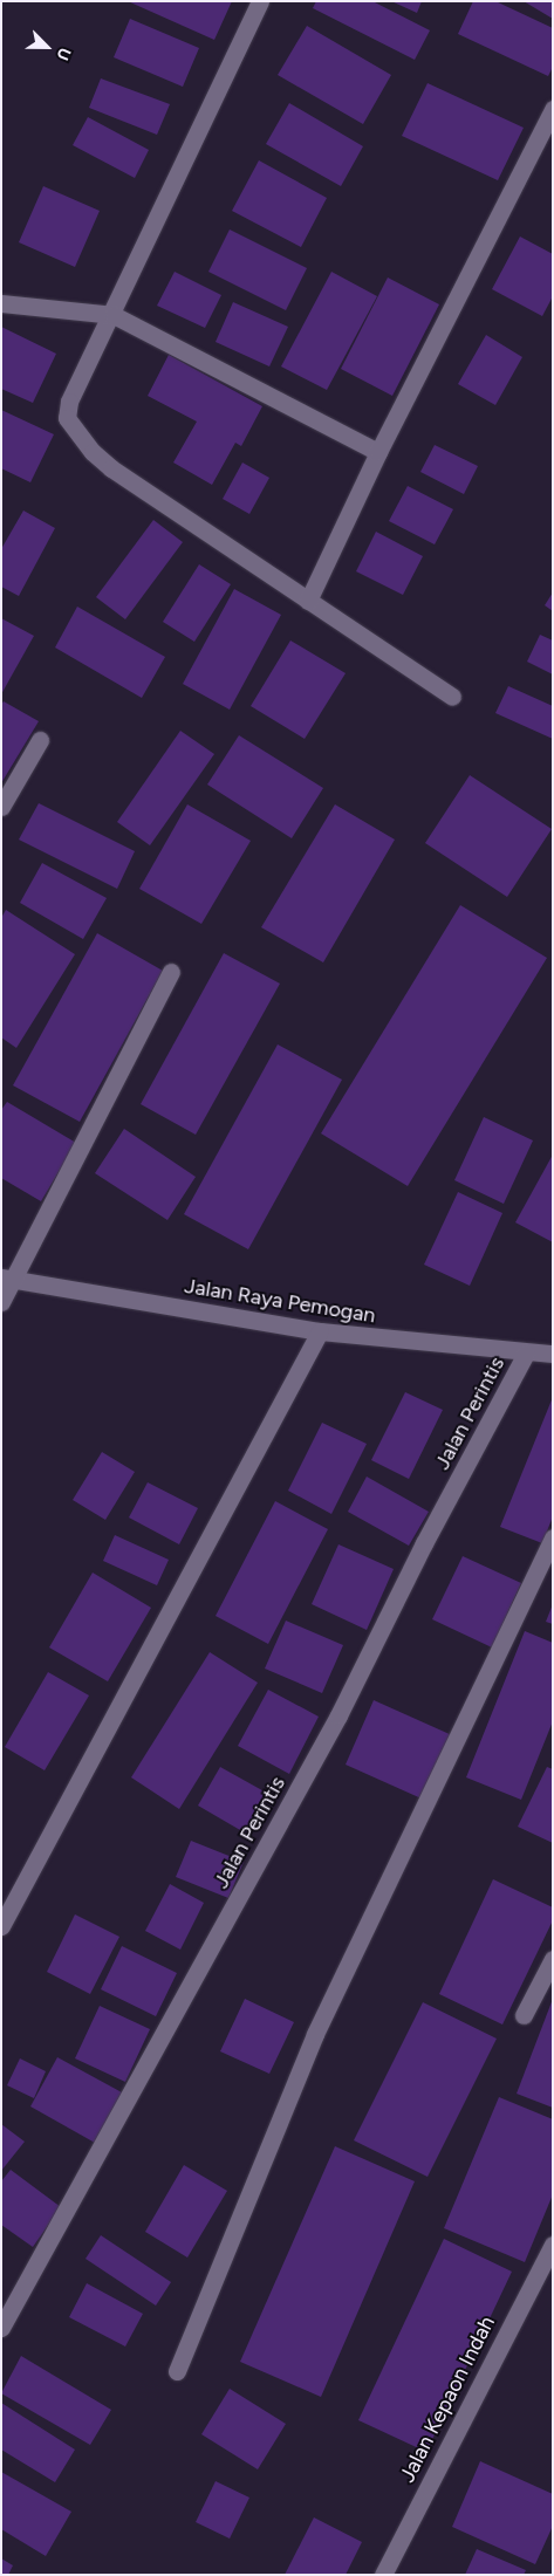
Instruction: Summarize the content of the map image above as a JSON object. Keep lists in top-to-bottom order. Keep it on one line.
{"streets":{"street":["Jalan Raya Pemogan","Jalan Perintis","Jalan Kepaon Indah"]},"crossings":[["Jalan Raya Pemogan","Jalan Perintis"]],"north":"bottom right"}
